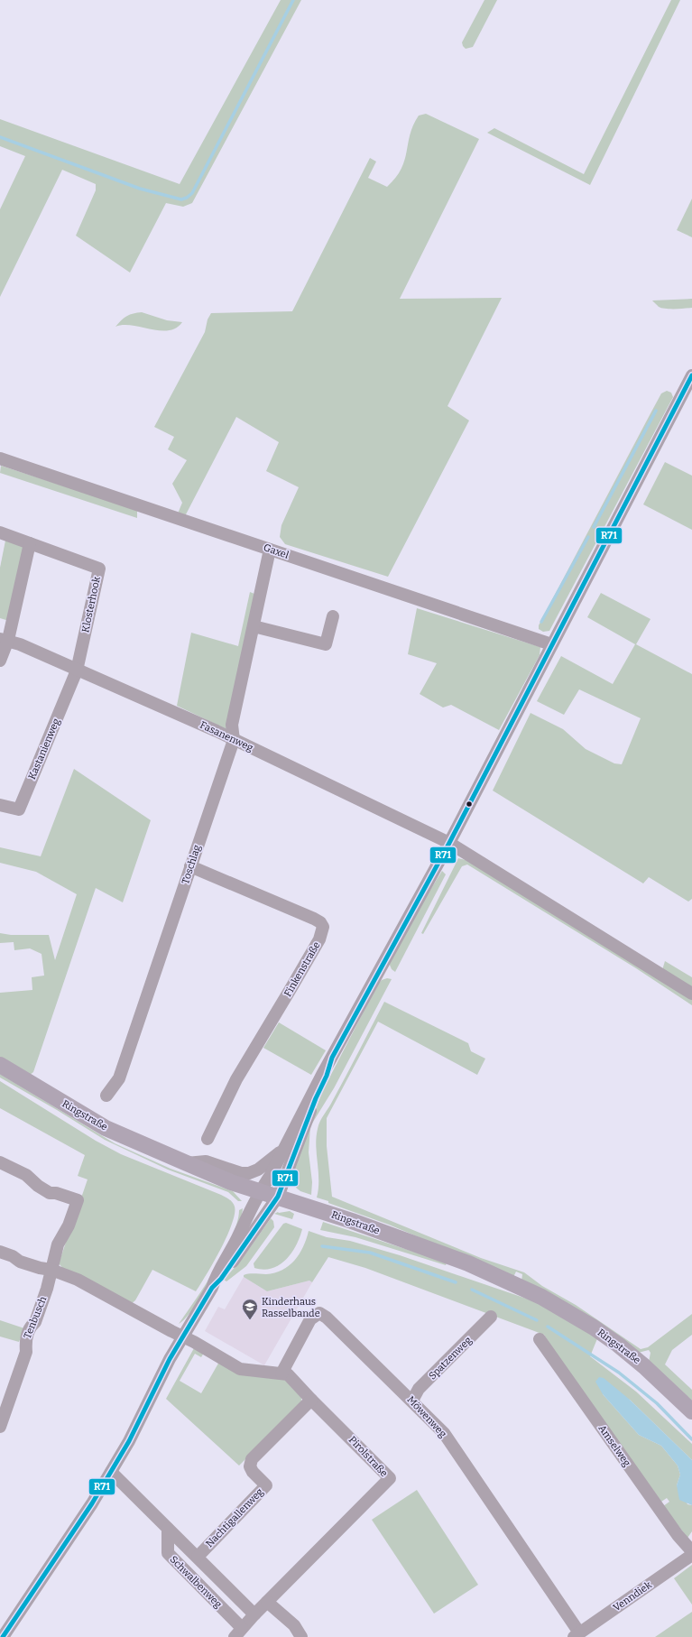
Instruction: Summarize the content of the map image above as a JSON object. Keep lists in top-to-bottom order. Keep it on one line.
{"streets":{"main road":["Ringstraße"],"street":["Gaxel","Klosterhook","Fasanenweg","Kastanienweg","Toschlag","Finkenstraße","Tenbusch","Spatzenweg","Möwenweg","Amselweg","Pirolstraße","Nachtigallenweg","Schwalbenweg","Venndiek"]},"crossings":[["Gaxel","Toschlag"],["Klosterhook","Fasanenweg"],["Klosterhook","Kastanienweg"],["Fasanenweg","Kastanienweg"],["Fasanenweg","Toschlag"],["Toschlag","Finkenstraße"],["Spatzenweg","Möwenweg"],["Möwenweg","Pirolstraße"],["Möwenweg","Venndiek"],["Pirolstraße","Nachtigallenweg"],["Pirolstraße","Schwalbenweg"],["Nachtigallenweg","Schwalbenweg"]],"places":{"school or university":["Kinderhaus Rasselbande"]},"lines":["transit line R71"]}
